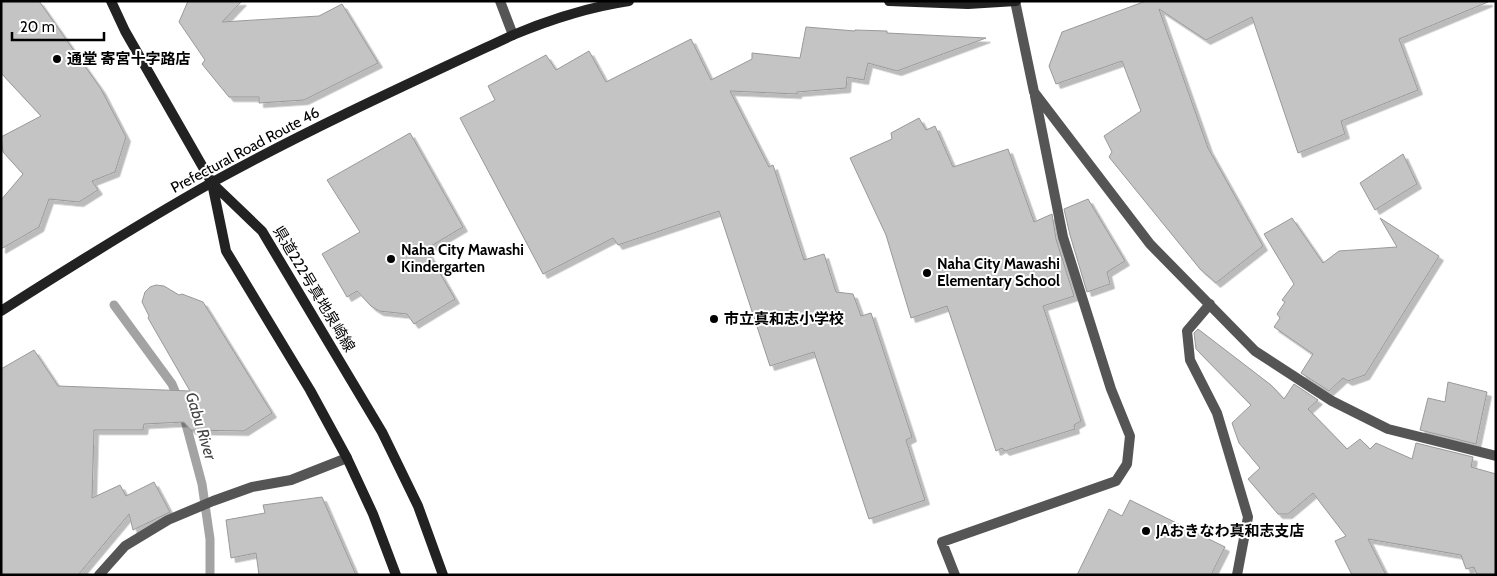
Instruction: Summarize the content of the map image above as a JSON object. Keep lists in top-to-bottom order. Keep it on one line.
{"streets":{"main road":["Prefectural Road Route 46","県道222号真地泉崎線"]},"crossings":[["Prefectural Road Route 46","県道222号真地泉崎線"]],"water":["Gabu River"],"places":["通堂 寄宮十字路店","Naha City Mawashi Kindergarten","Naha City Mawashi Elementary School","市立真和志小学校","JAおきなわ真和志支店"],"scale_bar":"20 m"}
